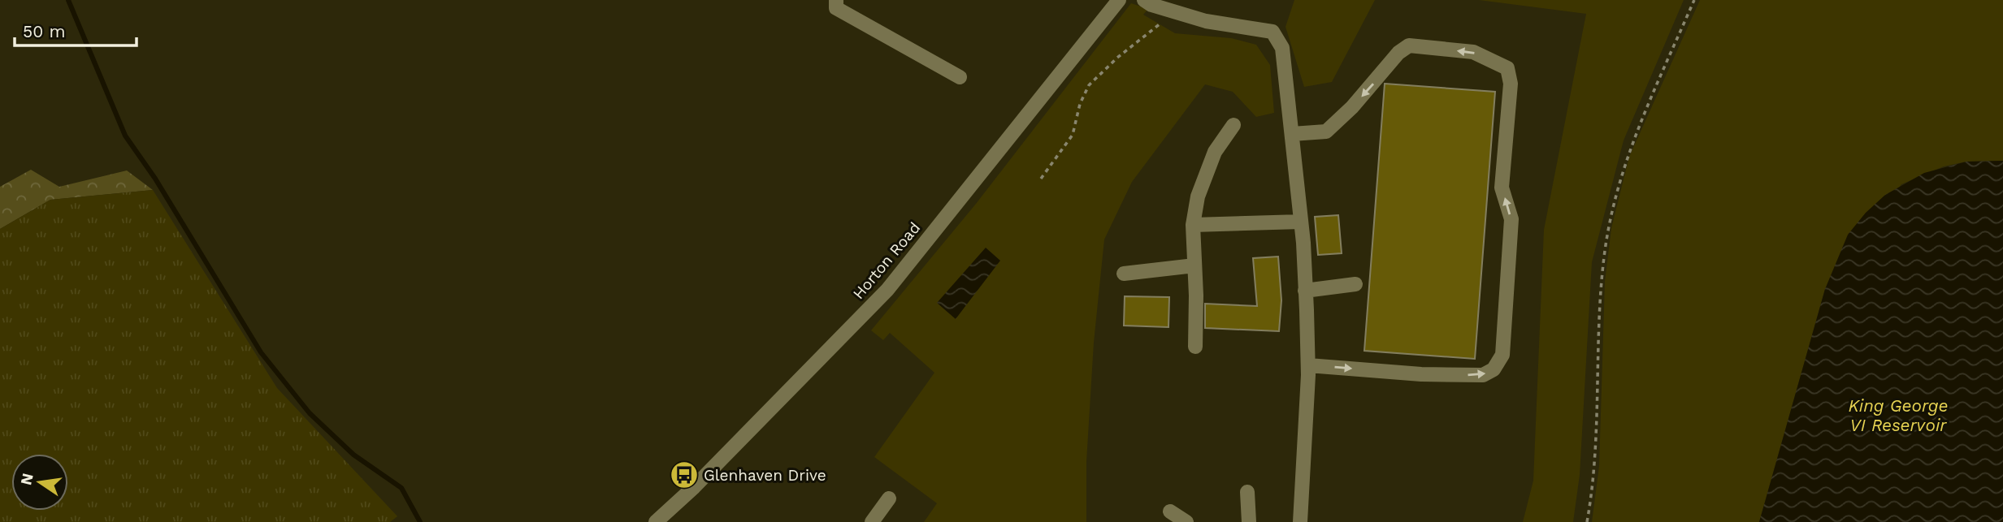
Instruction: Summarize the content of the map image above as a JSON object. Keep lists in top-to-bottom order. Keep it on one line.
{"streets":{"street":["Horton Road"]},"water":["King George VI Reservoir"],"places":{"bus stop":["Glenhaven Drive"]},"scale_bar":"50 m","north":"left"}
